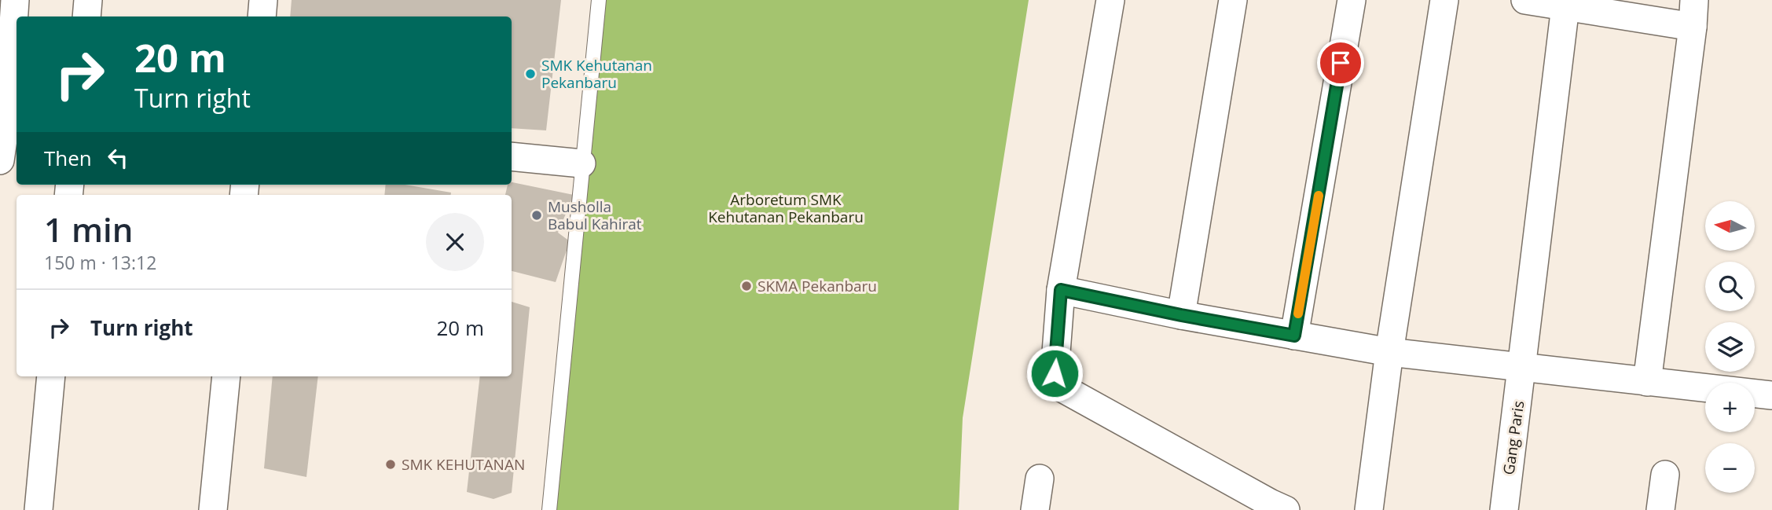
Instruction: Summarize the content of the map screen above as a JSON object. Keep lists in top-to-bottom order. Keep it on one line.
{"streets":{"street":["Gang Paris"]},"parks":["Arboretum SMK Kehutanan Pekanbaru"],"places":["SMK Kehutanan Pekanbaru","Musholla Babul Kahirat","SKMA Pekanbaru","SMK KEHUTANAN"],"north":"left","page":{"turn":["20 m","Turn right"],"then":"Then","heading":["1 min","150 m · 13:12"],"map_buttons":["+","−"],"list":[{"name":"Turn right","value":"20 m"}]}}
